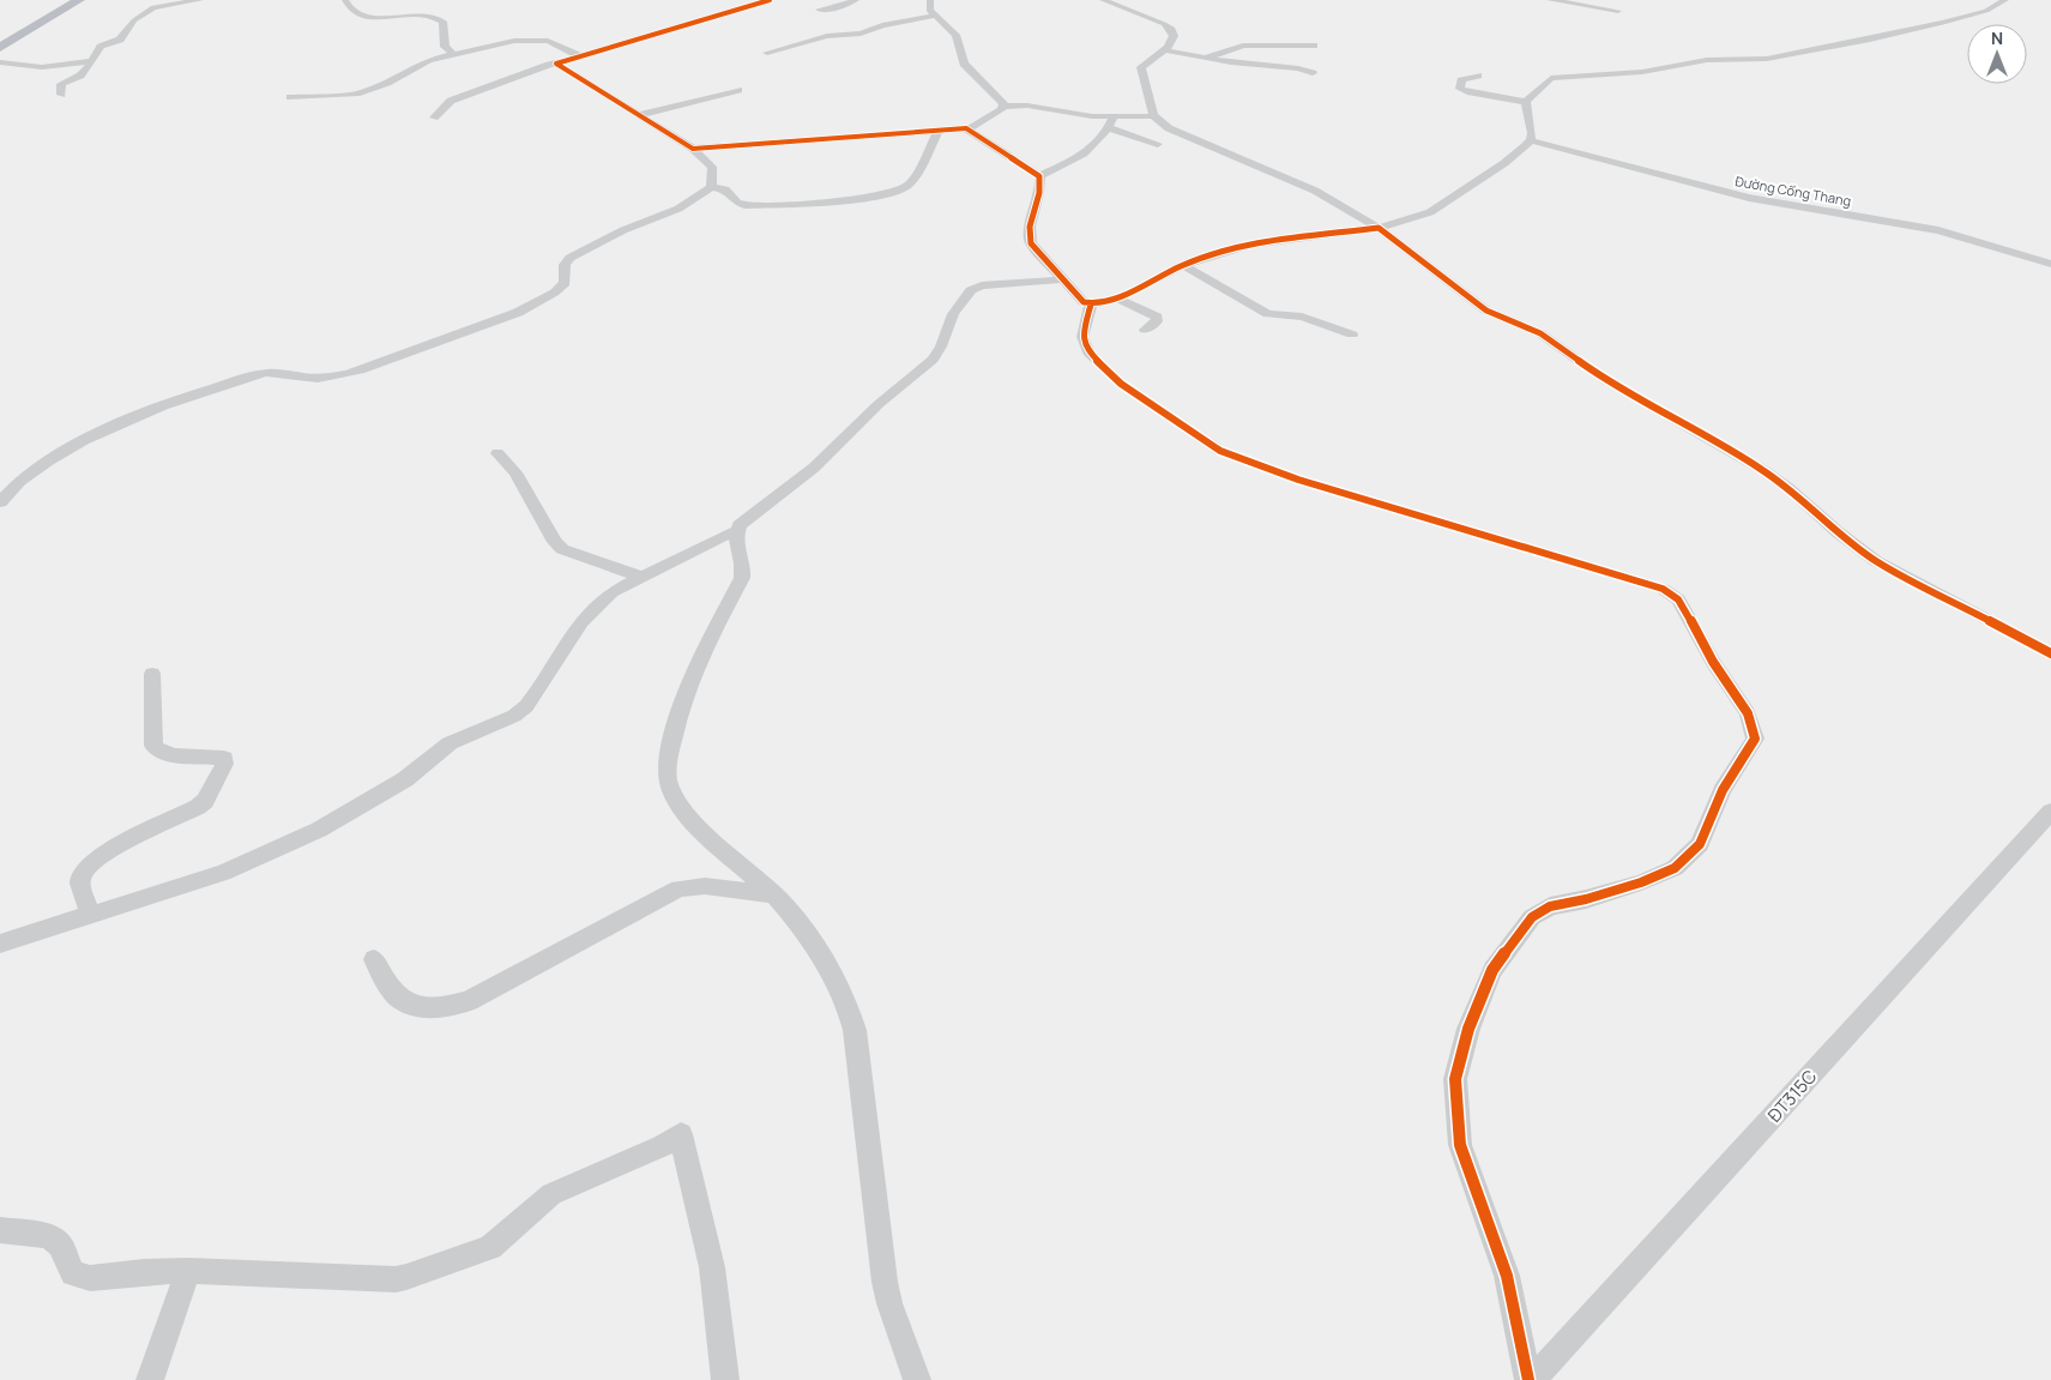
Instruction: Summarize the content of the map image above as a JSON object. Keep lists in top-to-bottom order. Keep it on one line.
{"streets":{"street":["Đường Cổng Thang","ĐT315C"]},"north":"top"}
